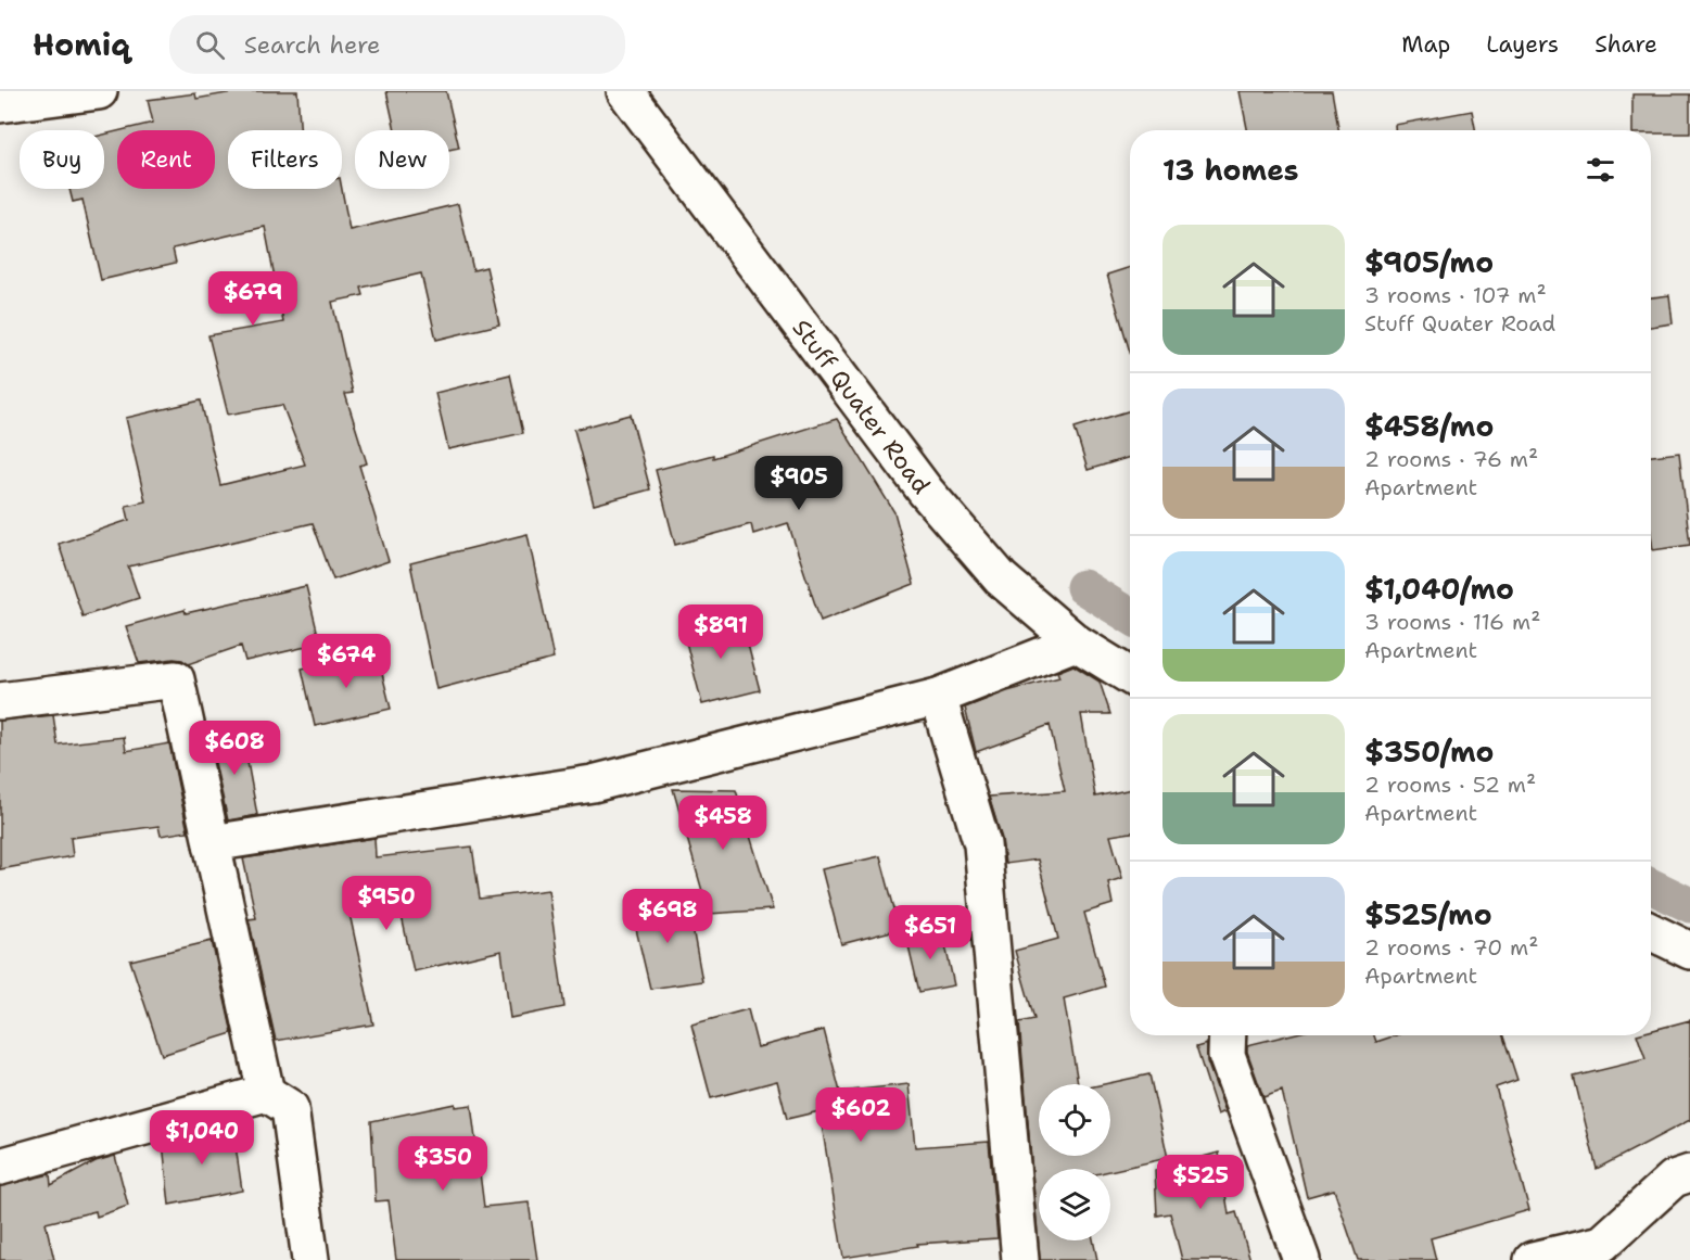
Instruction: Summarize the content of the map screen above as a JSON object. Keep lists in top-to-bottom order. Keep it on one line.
{"streets":{"street":["Stuff Quater Road"]},"page":{"header":"Homiq","search":"Search here","nav":["Map","Layers","Share"],"chip":["Buy","Rent","Filters","New"],"heading":"13 homes","list":[{"name":"$905/mo","note":"3 rooms · 107 m² · Stuff Quater Road"},{"name":"$458/mo","note":"2 rooms · 76 m² · Apartment"},{"name":"$1,040/mo","note":"3 rooms · 116 m² · Apartment"},{"name":"$350/mo","note":"2 rooms · 52 m² · Apartment"},{"name":"$525/mo","note":"2 rooms · 70 m² · Apartment"}],"price":["$679","$905","$891","$674","$608","$458","$950","$698","$651","$602","$1,040","$350","$525"]}}
